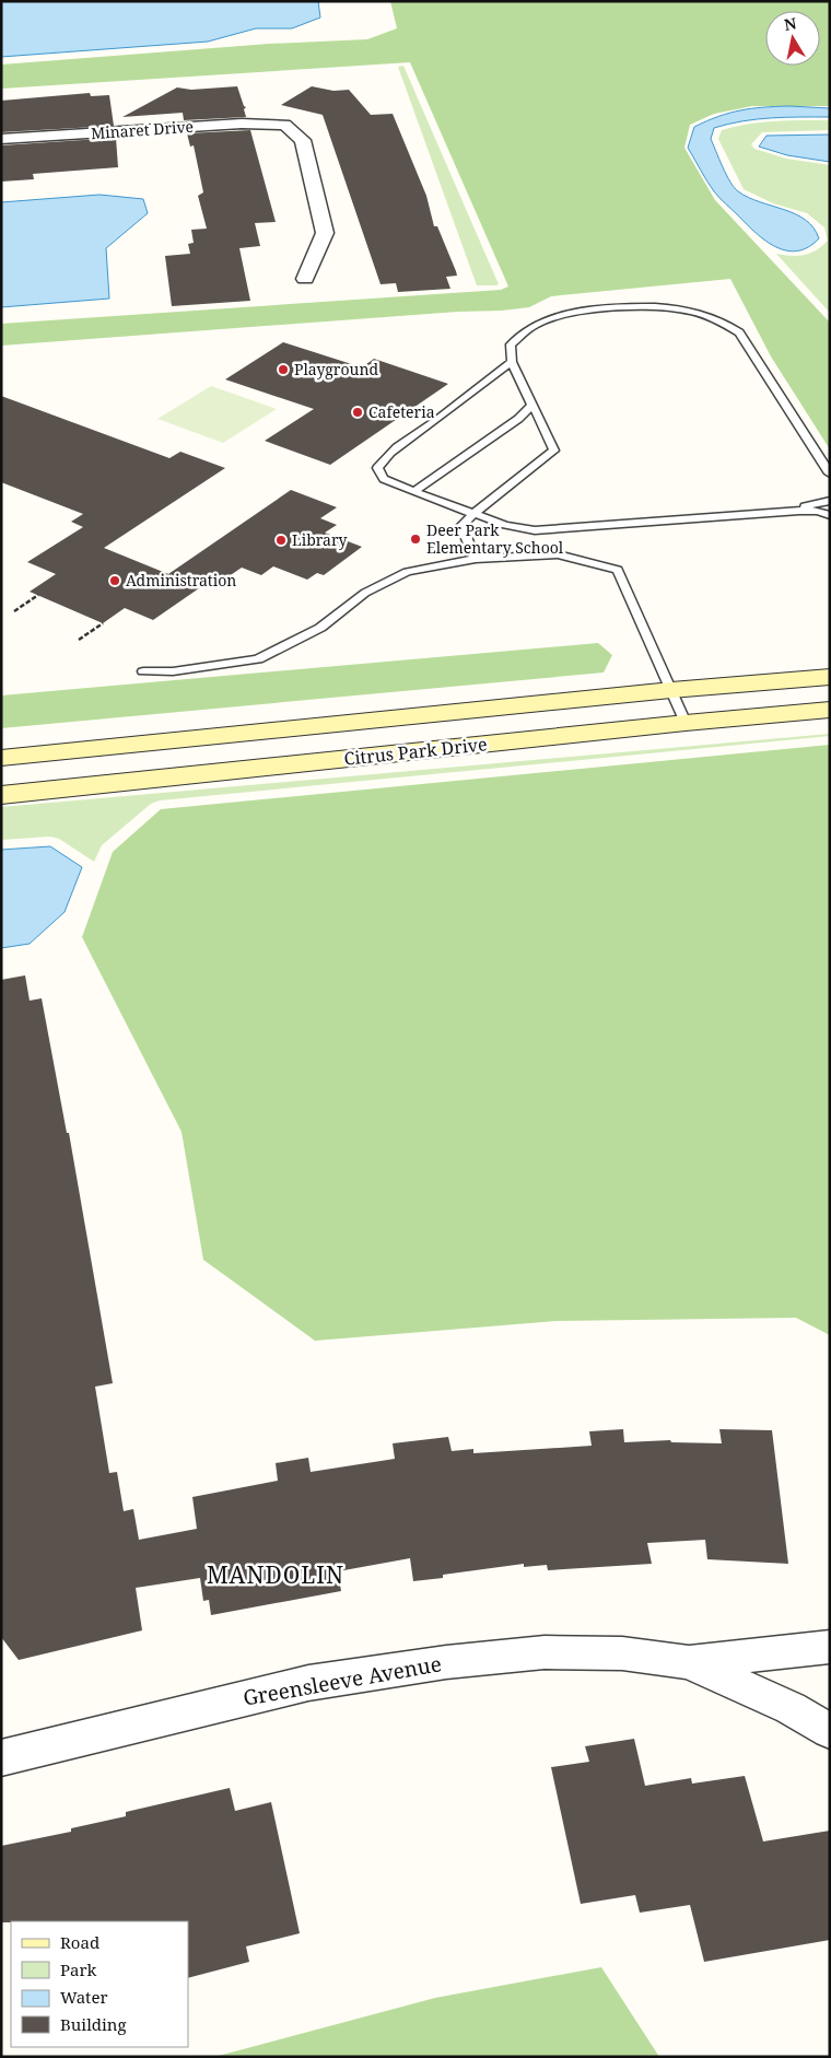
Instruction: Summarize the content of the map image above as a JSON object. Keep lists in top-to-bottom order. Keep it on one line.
{"streets":{"street":["Minaret Drive","Citrus Park Drive","Greensleeve Avenue"]},"districts":["MANDOLIN"],"places":["Playground","Cafeteria","Deer Park Elementary School","Library","Administration"],"legend":["Road","Park","Water","Building"],"north":"top"}
